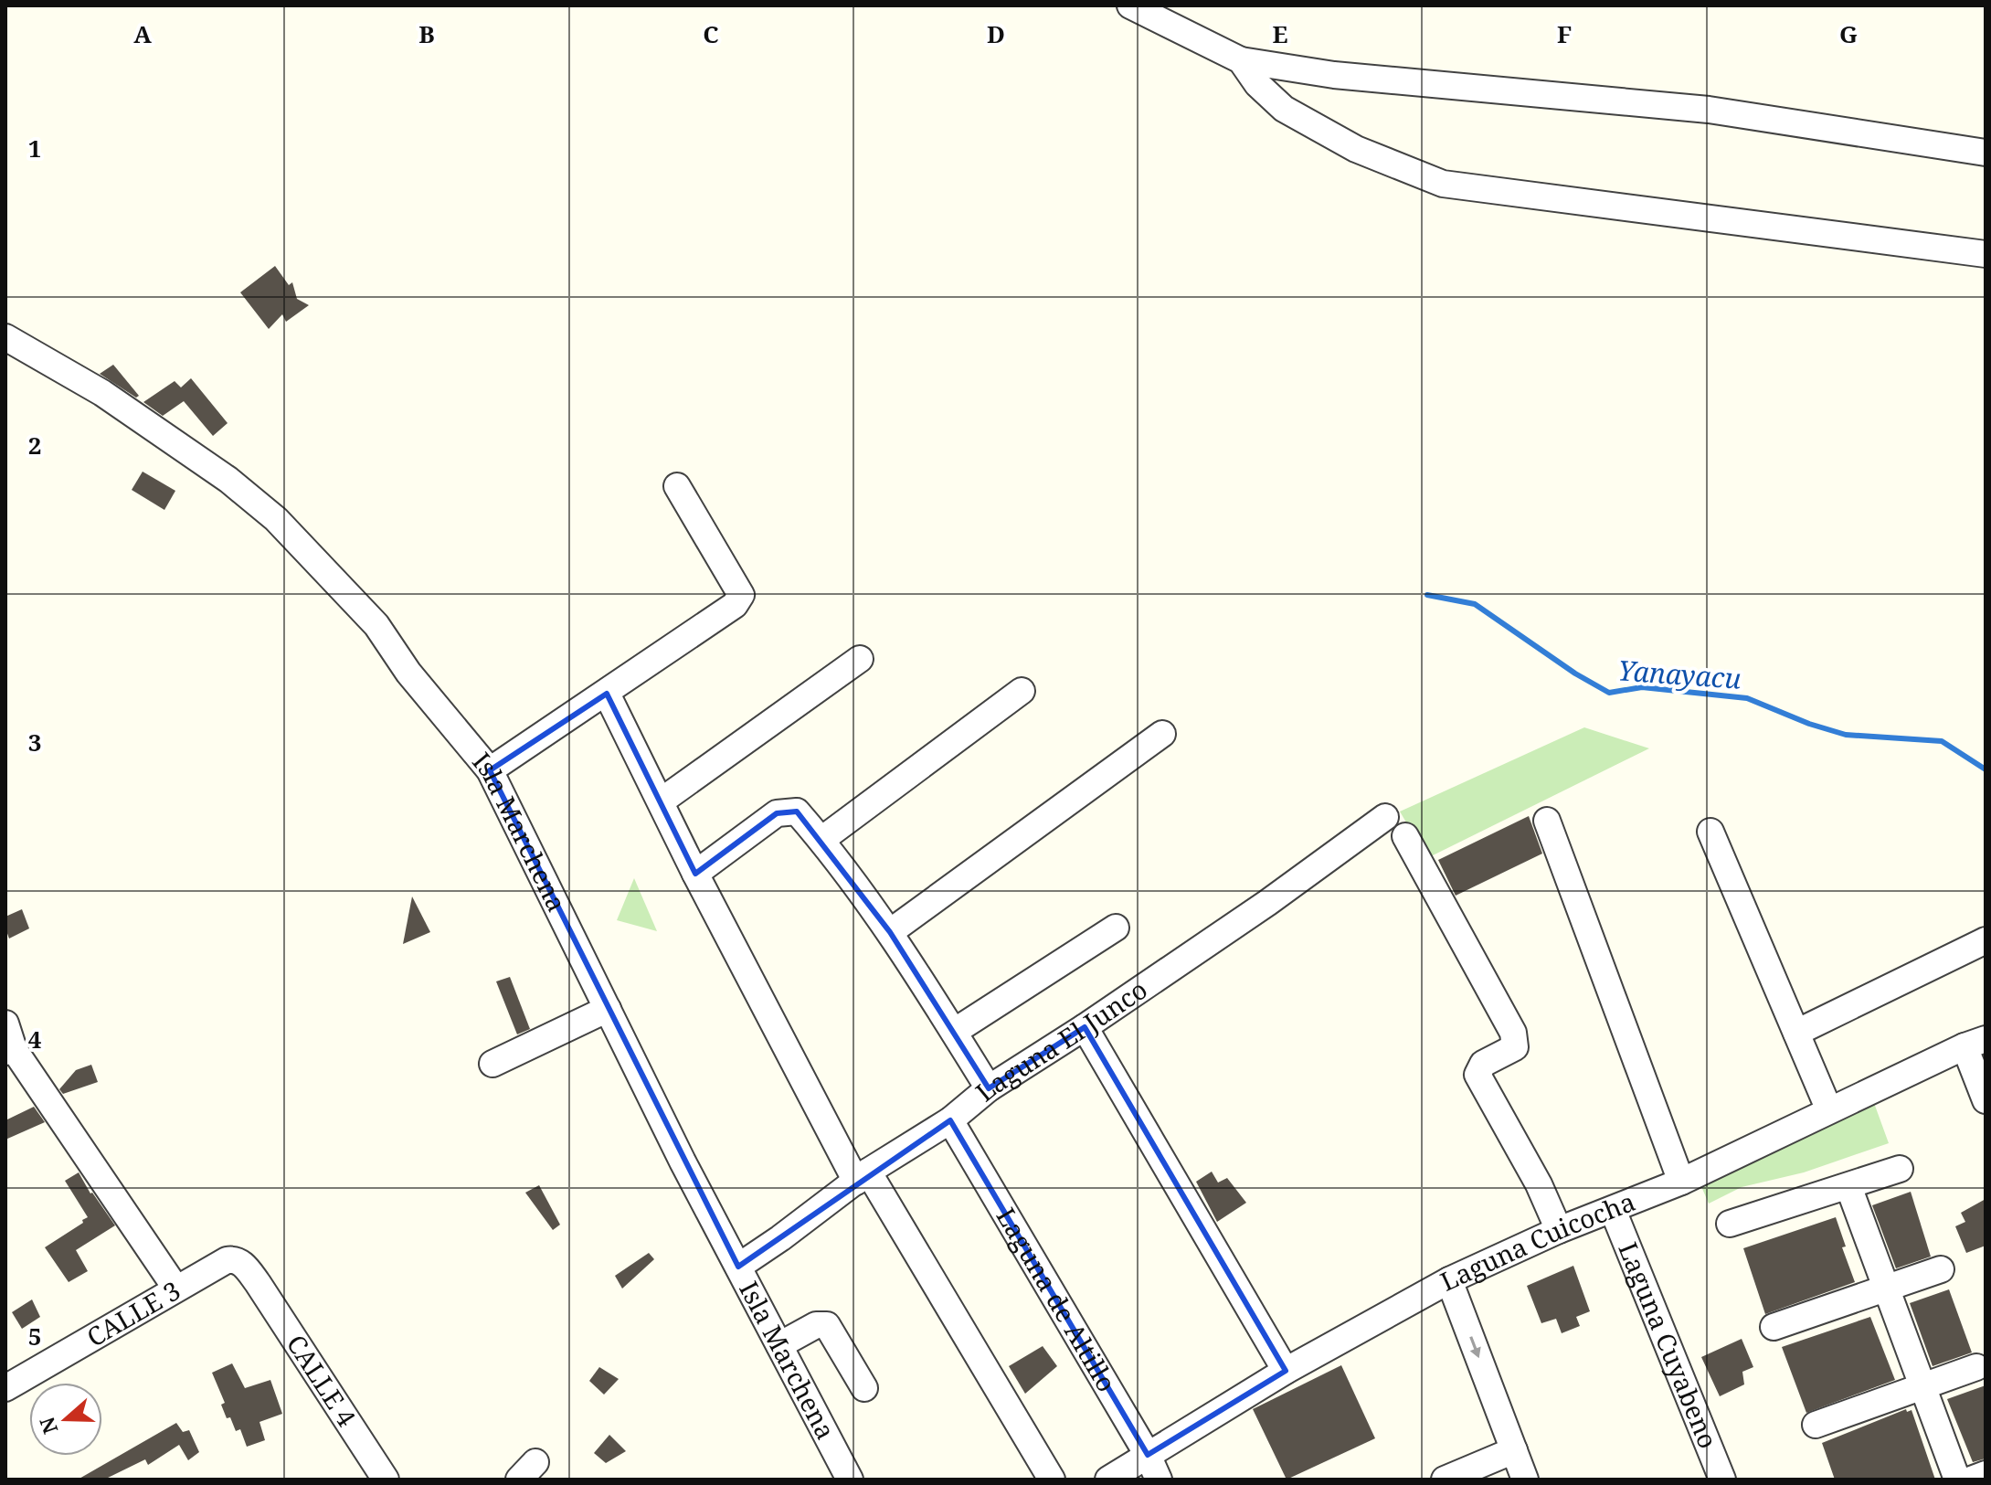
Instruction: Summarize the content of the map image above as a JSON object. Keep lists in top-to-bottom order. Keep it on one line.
{"streets":{"street":["Isla Marchena","Laguna El Junco","Laguna Cuicocha","Laguna de Altillo","CALLE 3","Laguna Cuyabeno","CALLE 4"]},"crossings":[["Isla Marchena","Laguna El Junco"],["Laguna El Junco","Laguna de Altillo"],["Laguna Cuicocha","Laguna de Altillo"],["Laguna Cuicocha","Laguna Cuyabeno"],["CALLE 3","CALLE 4"]],"water":["Yanayacu"],"north":"left","grid":{"columns":["A","B","C","D","E","F","G"],"rows":["1","2","3","4","5"]}}
